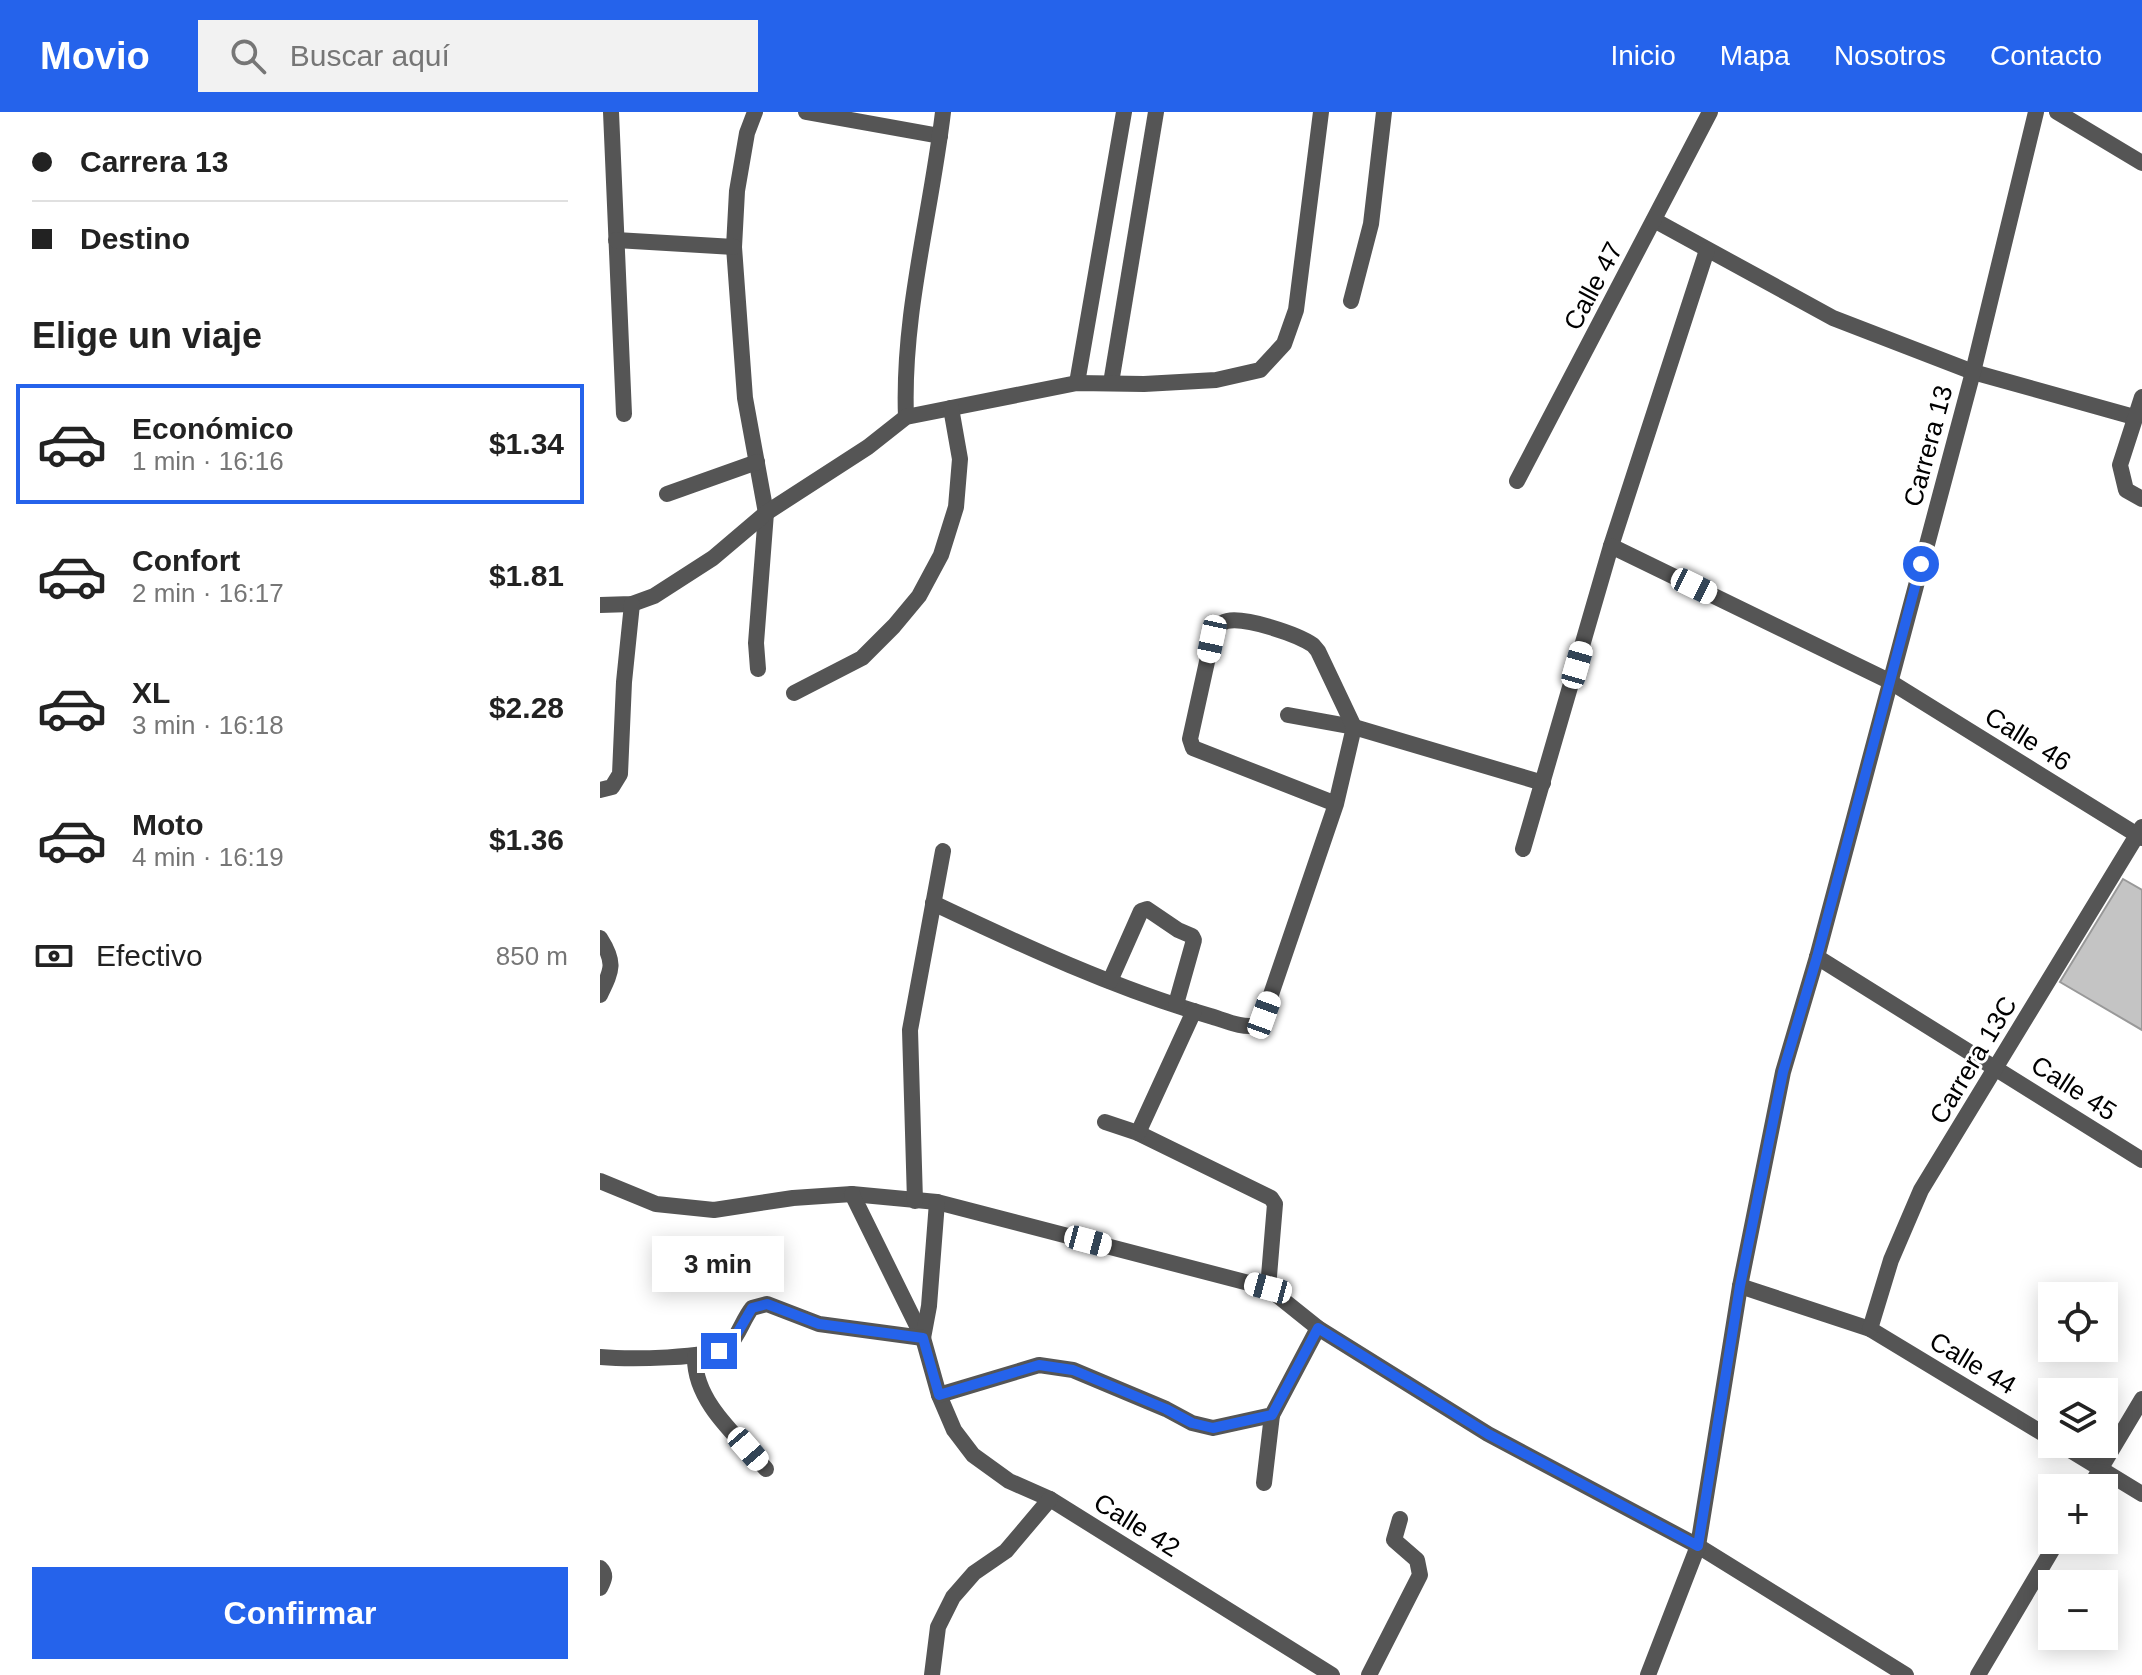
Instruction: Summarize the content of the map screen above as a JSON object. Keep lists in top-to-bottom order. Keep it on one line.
{"streets":{"street":["Calle 47","Carrera 13","Calle 46","Carrera 13C","Calle 45","Calle 44","Calle 42"]},"crossings":[["Carrera 13","Calle 46"],["Carrera 13","Calle 45"],["Carrera 13","Calle 44"],["Calle 46","Carrera 13C"],["Carrera 13C","Calle 45"],["Carrera 13C","Calle 44"]],"page":{"header":"Movio","search":"Buscar aquí","nav":["Inicio","Mapa","Nosotros","Contacto"],"banner":["Carrera 13","Destino"],"heading":"Elige un viaje","list":[{"name":"Económico","note":"1 min · 16:16","value":"$1.34"},{"name":"Confort","note":"2 min · 16:17","value":"$1.81"},{"name":"XL","note":"3 min · 16:18","value":"$2.28"},{"name":"Moto","note":"4 min · 16:19","value":"$1.36"}],"pay":["Efectivo","850 m"],"bubble":"3 min","map_buttons":["+","−"],"buttons":"Confirmar"}}
